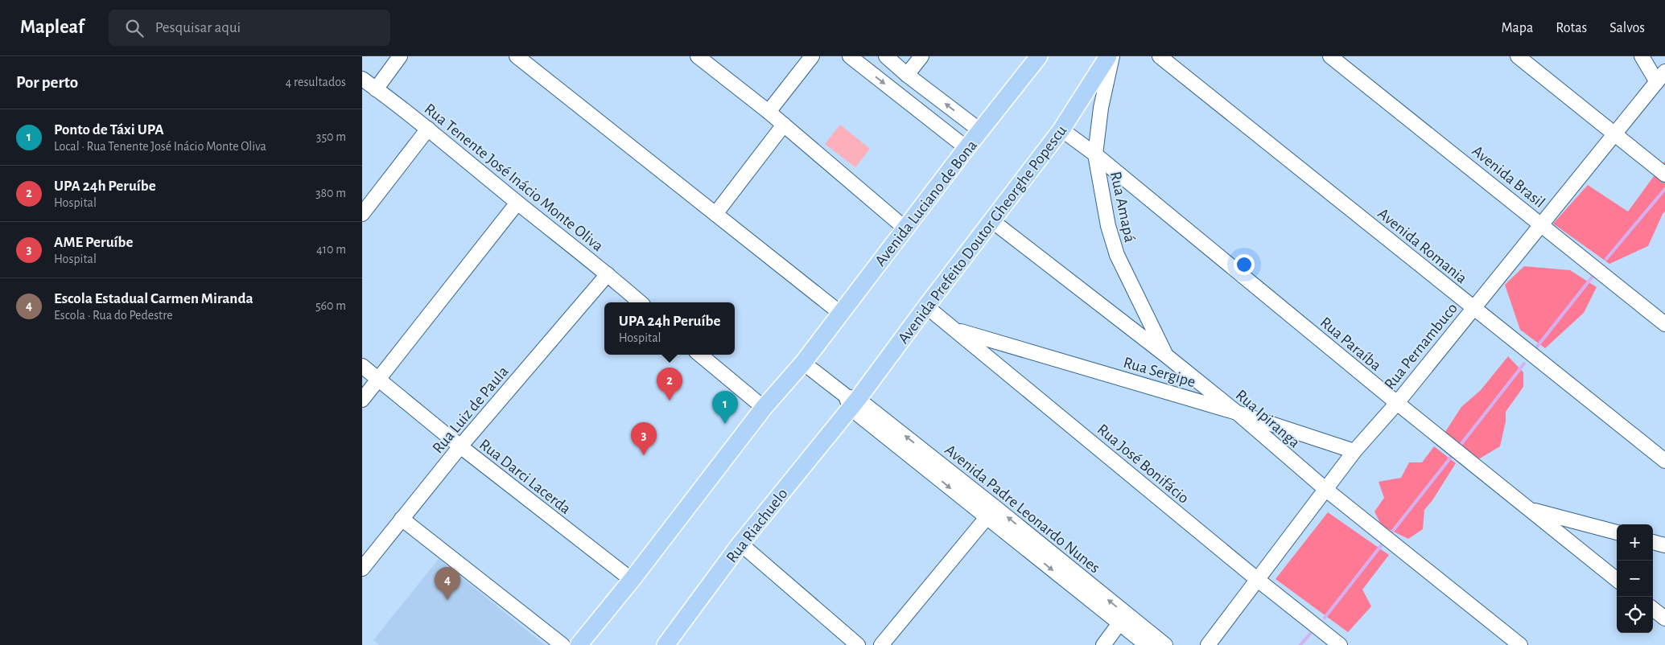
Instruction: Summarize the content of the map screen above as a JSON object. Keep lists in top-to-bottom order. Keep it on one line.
{"streets":{"main road":["Avenida Luciano de Bona","Avenida Prefeito Doutor Gheorghe Popescu","Rua Riachuelo"],"street":["Avenida Brasil","Rua Tenente José Inácio Monte Oliva","Rua Amapá","Avenida Romania","Rua Paraíba","Rua Pernambuco","Rua Sergipe","Rua Luiz de Paula","Rua Ipiranga","Rua José Bonifácio","Rua Darci Lacerda","Avenida Padre Leonardo Nunes"]},"crossings":[["Avenida Brasil","Rua Pernambuco"],["Rua Tenente José Inácio Monte Oliva","Rua Luiz de Paula"],["Avenida Luciano de Bona","Rua Darci Lacerda"],["Avenida Luciano de Bona","Avenida Padre Leonardo Nunes"],["Rua Amapá","Rua Paraíba"],["Rua Amapá","Rua Ipiranga"],["Avenida Prefeito Doutor Gheorghe Popescu","Rua Paraíba"],["Avenida Prefeito Doutor Gheorghe Popescu","Rua Ipiranga"],["Avenida Prefeito Doutor Gheorghe Popescu","Rua José Bonifácio"],["Avenida Prefeito Doutor Gheorghe Popescu","Avenida Padre Leonardo Nunes"],["Avenida Prefeito Doutor Gheorghe Popescu","Rua Riachuelo"],["Avenida Romania","Rua Pernambuco"],["Rua Paraíba","Rua Pernambuco"],["Rua Pernambuco","Rua Sergipe"],["Rua Pernambuco","Rua Ipiranga"],["Rua Pernambuco","Rua José Bonifácio"],["Rua Sergipe","Rua Ipiranga"],["Rua Sergipe","Rua José Bonifácio"],["Rua Luiz de Paula","Rua Darci Lacerda"],["Avenida Padre Leonardo Nunes","Rua Riachuelo"]],"page":{"header":"Mapleaf","search":"Pesquisar aqui","nav":["Mapa","Rotas","Salvos"],"heading":["Por perto","4 resultados"],"list":[{"mark":"1","name":"Ponto de Táxi UPA","note":"Local · Rua Tenente José Inácio Monte Oliva","value":"350 m"},{"mark":"2","name":"UPA 24h Peruíbe","note":"Hospital","value":"380 m"},{"mark":"3","name":"AME Peruíbe","note":"Hospital","value":"410 m"},{"mark":"4","name":"Escola Estadual Carmen Miranda","note":"Escola · Rua do Pedestre","value":"560 m"}],"popup":["UPA 24h Peruíbe","Hospital"],"pins":["2","1","3","4"],"map_buttons":["+","−"]}}
